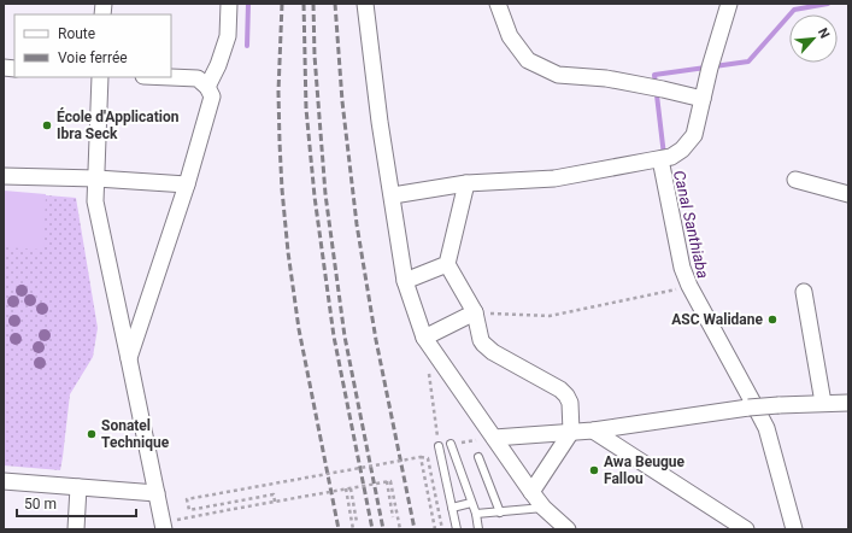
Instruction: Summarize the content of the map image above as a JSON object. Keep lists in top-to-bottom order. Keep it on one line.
{"water":["Canal Santhiaba"],"places":["École d'Application Ibra Seck","ASC Walidane","Sonatel Technique","Awa Beugue Fallou"],"legend":["Route","Voie ferrée"],"scale_bar":"50 m","north":"top right"}
